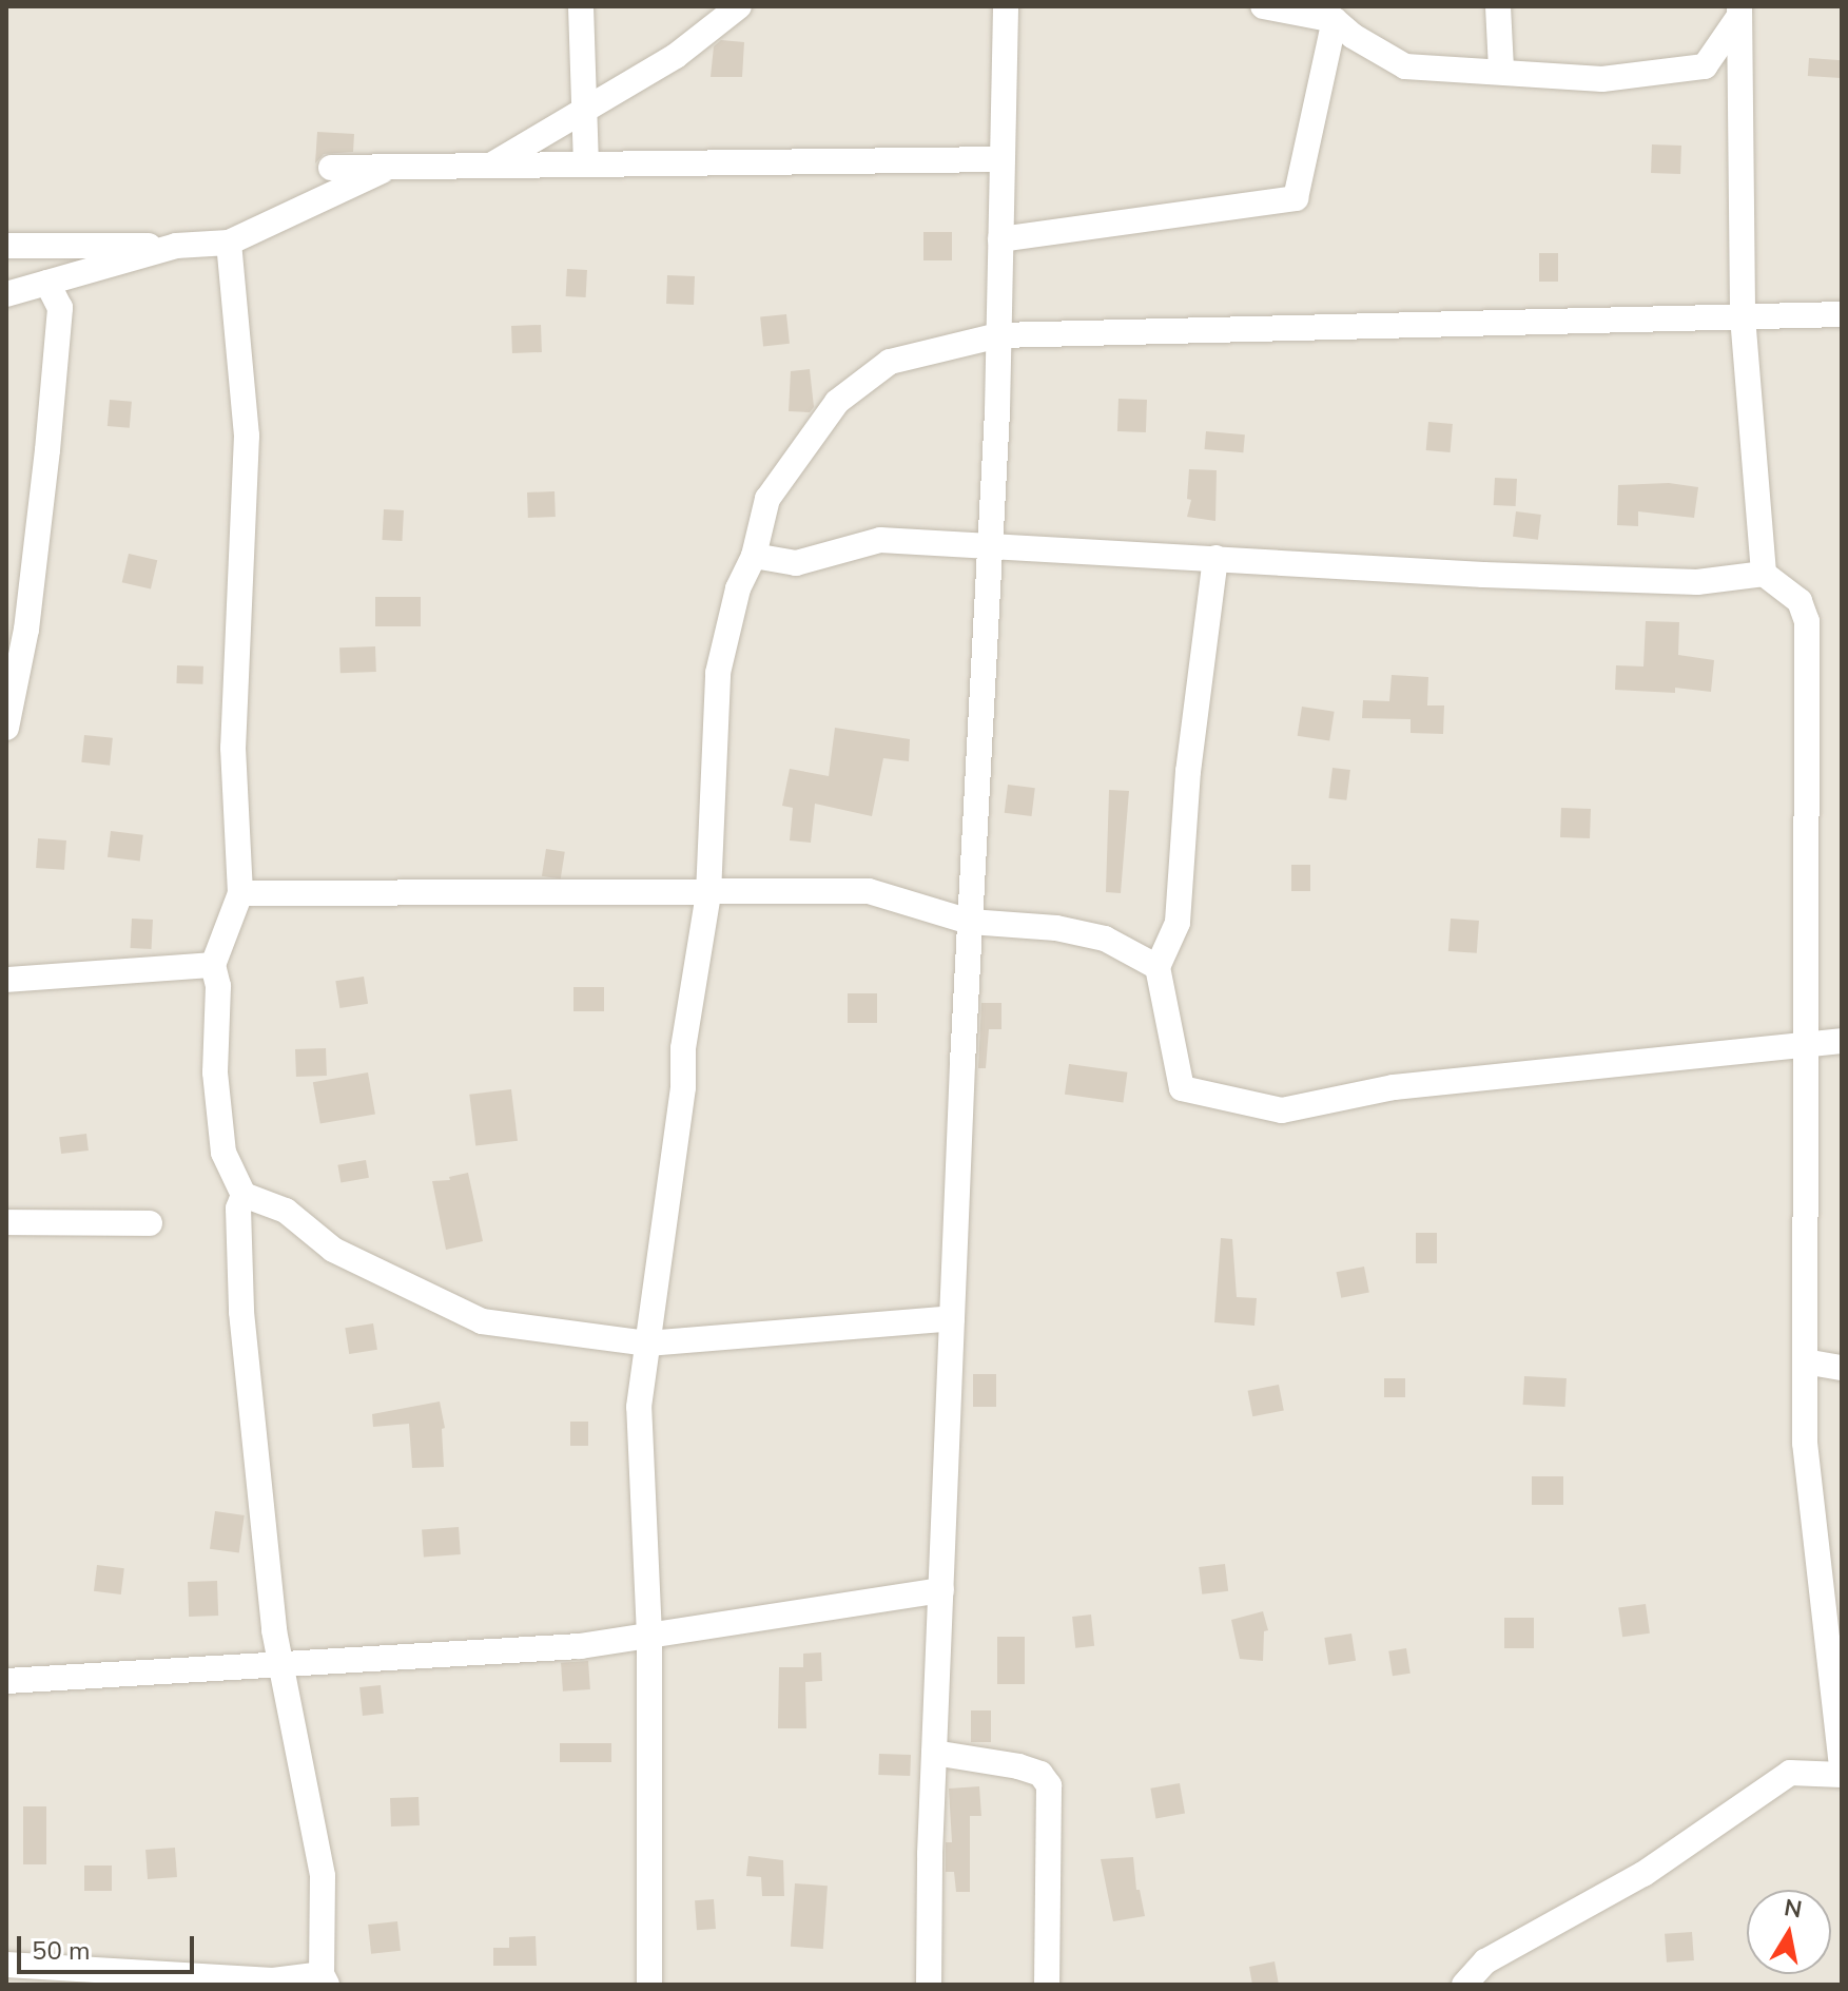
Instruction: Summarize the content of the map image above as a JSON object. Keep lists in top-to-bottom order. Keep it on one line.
{"scale_bar":"50 m","north":"top"}
